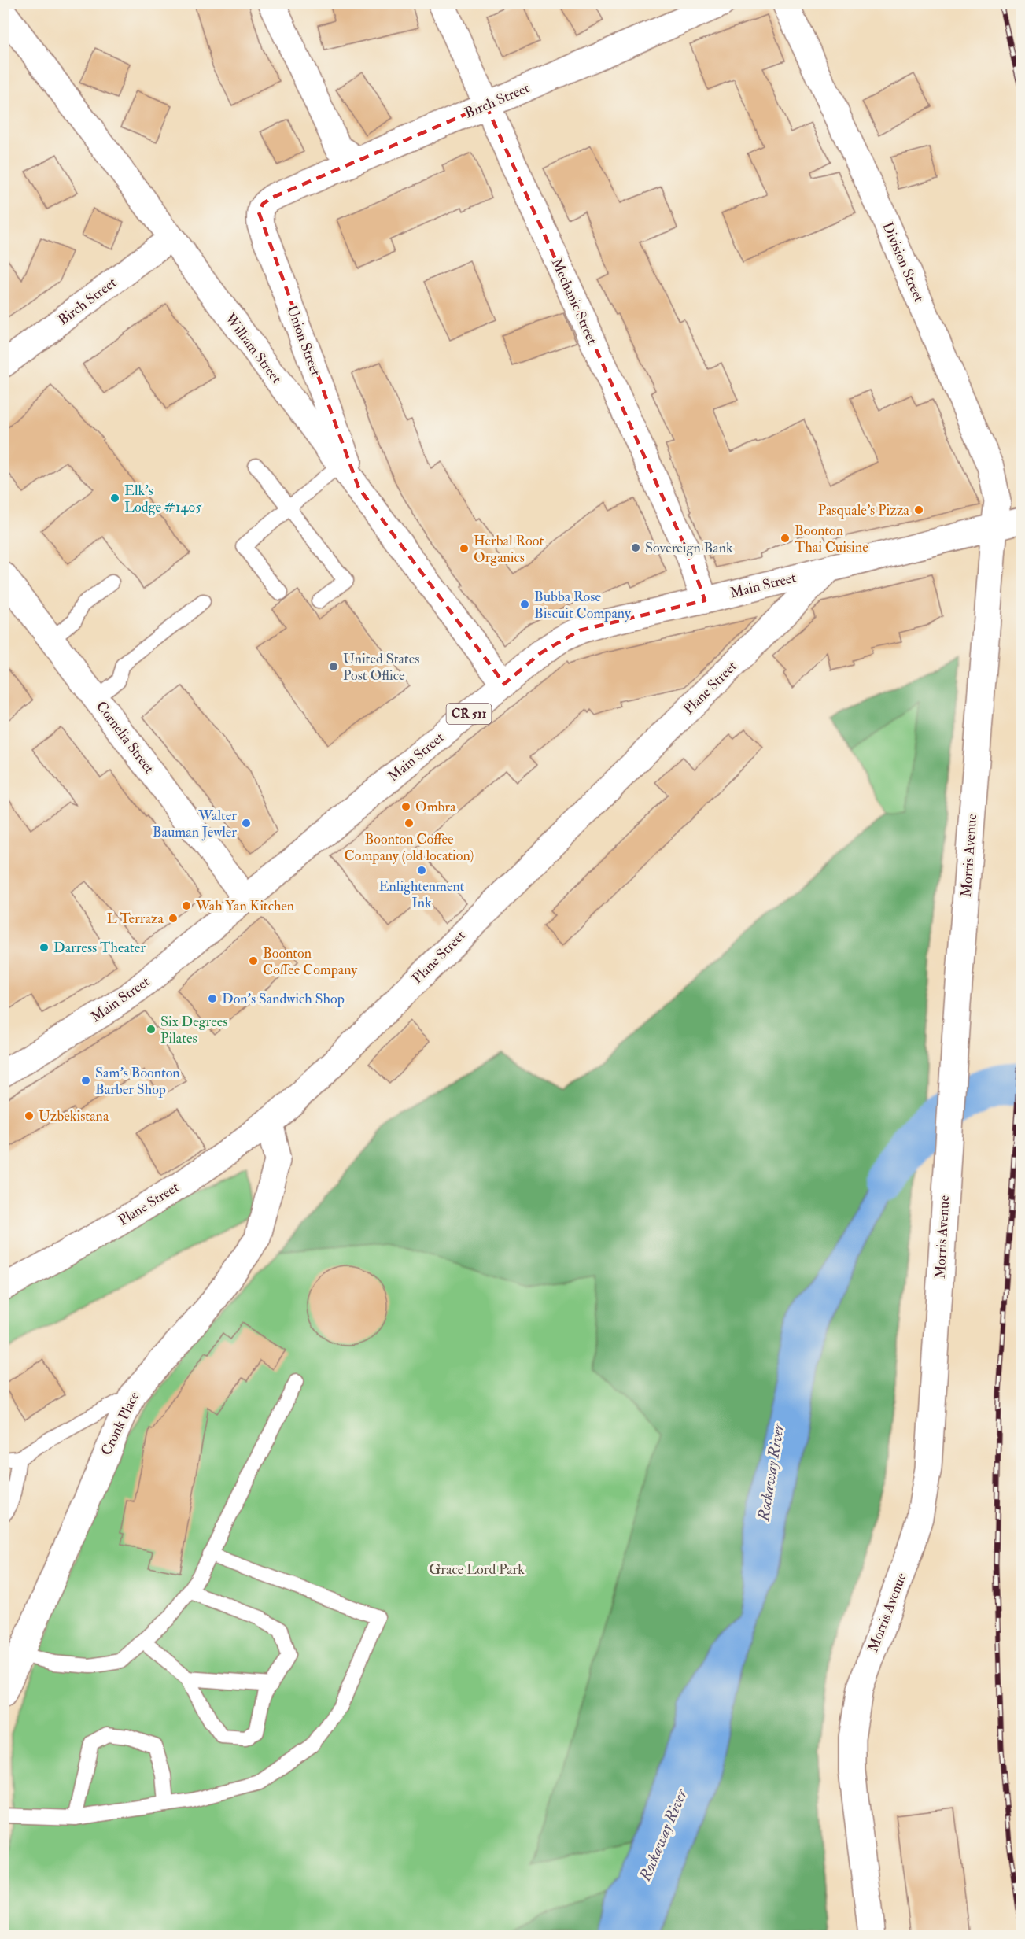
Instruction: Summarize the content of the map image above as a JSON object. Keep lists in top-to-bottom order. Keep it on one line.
{"streets":{"street":["Birch Street","Division Street","Mechanic Street","Union Street","William Street","Main Street","Plane Street","CR 511","Cornelia Street","Morris Avenue","Cronk Place"]},"crossings":[["Birch Street","Mechanic Street"],["Birch Street","Union Street"],["Birch Street","William Street"],["Division Street","Main Street"],["Division Street","Morris Avenue"],["Mechanic Street","Main Street"],["Union Street","William Street"],["William Street","Main Street"],["Main Street","Plane Street"],["Main Street","Cornelia Street"],["Main Street","Morris Avenue"],["Plane Street","Cronk Place"]],"water":["Rockaway River"],"parks":["Grace Lord Park"],"places":["Elk's Lodge #1405","Pasquale’s Pizza","Boonton Thai Cuisine","Sovereign Bank","Herbal Root Organics","Bubba Rose Biscuit Company","United States Post Office","Ombra","Walter Bauman Jewler","Boonton Coffee Company (old location)","Enlightenment Ink","Wah Yan Kitchen","L Terraza","Darress Theater","Boonton Coffee Company","Don’s Sandwich Shop","Six Degrees Pilates","Sam’s Boonton Barber Shop","Uzbekistana"]}
